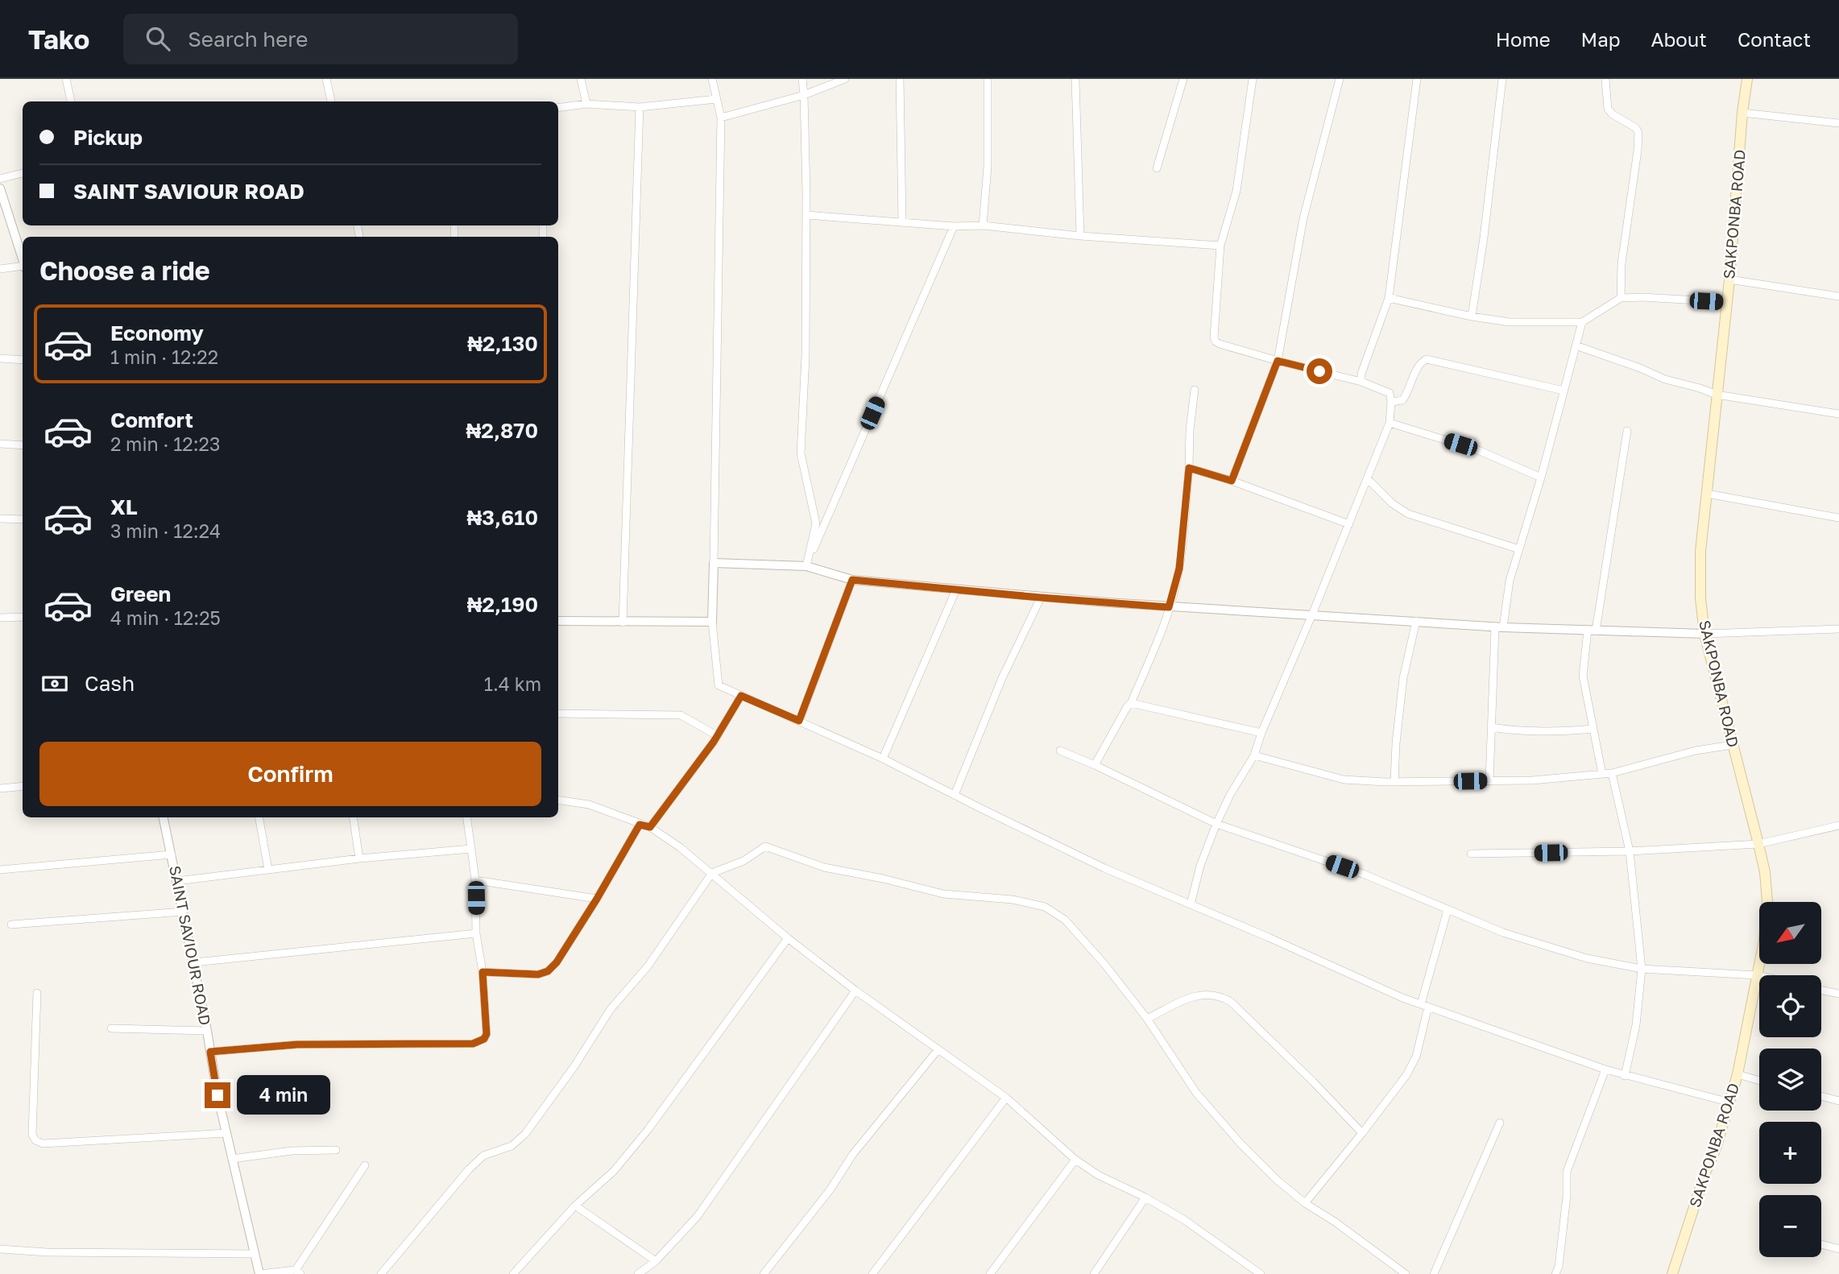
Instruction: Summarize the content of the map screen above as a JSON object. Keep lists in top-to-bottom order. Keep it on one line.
{"streets":{"main road":["SAKPONBA ROAD"],"street":["SAINT SAVIOUR ROAD"]},"north":"bottom left","page":{"header":"Tako","search":"Search here","nav":["Home","Map","About","Contact"],"banner":["Pickup","SAINT SAVIOUR ROAD"],"heading":"Choose a ride","list":[{"name":"Economy","note":"1 min · 12:22","value":"₦2,130"},{"name":"Comfort","note":"2 min · 12:23","value":"₦2,870"},{"name":"XL","note":"3 min · 12:24","value":"₦3,610"},{"name":"Green","note":"4 min · 12:25","value":"₦2,190"}],"pay":["Cash","1.4 km"],"buttons":"Confirm","map_buttons":["+","−"],"bubble":"4 min"}}
